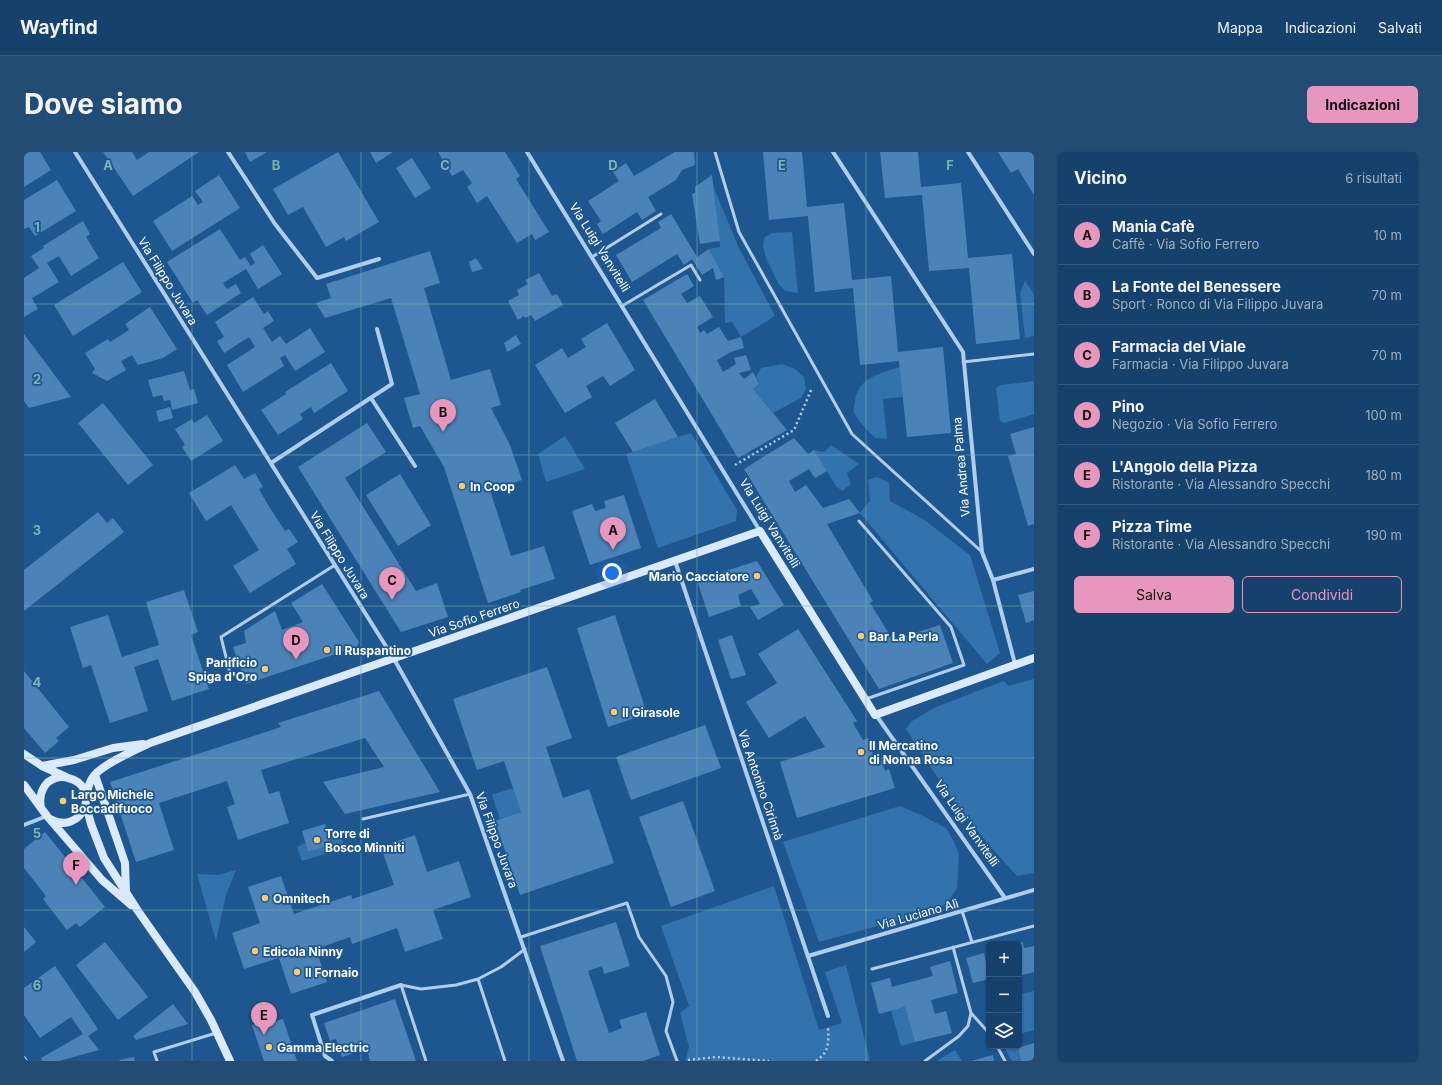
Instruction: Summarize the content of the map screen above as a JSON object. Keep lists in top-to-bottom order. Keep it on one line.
{"streets":{"street":["Via Luigi Vanvitelli","Via Filippo Juvara","Via Andrea Palma","Via Sofio Ferrero","Via Antonino Cirinnà","Via Luciano Alì"]},"crossings":[["Via Luigi Vanvitelli","Via Sofio Ferrero"],["Via Luigi Vanvitelli","Via Luciano Alì"],["Via Filippo Juvara","Via Sofio Ferrero"],["Via Sofio Ferrero","Via Antonino Cirinnà"],["Via Antonino Cirinnà","Via Luciano Alì"]],"places":["In Coop","Mario Cacciatore","Bar La Perla","Il Ruspantino","Panificio Spiga d'Oro","Il Girasole","Il Mercatino di Nonna Rosa","Largo Michele Boccadifuoco","Torre di Bosco Minniti","Omnitech","Edicola Ninny","Il Fornaio","Gamma Electric"],"page":{"header":"Wayfind","nav":["Mappa","Indicazioni","Salvati"],"buttons":["Indicazioni",["Salva","Condividi"]],"title":"Dove siamo","heading":["Vicino","6 risultati"],"list":[{"mark":"A","name":"Mania Cafè","note":"Caffè · Via Sofio Ferrero","value":"10 m"},{"mark":"B","name":"La Fonte del Benessere","note":"Sport · Ronco di Via Filippo Juvara","value":"70 m"},{"mark":"C","name":"Farmacia del Viale","note":"Farmacia · Via Filippo Juvara","value":"70 m"},{"mark":"D","name":"Pino","note":"Negozio · Via Sofio Ferrero","value":"100 m"},{"mark":"E","name":"L'Angolo della Pizza","note":"Ristorante · Via Alessandro Specchi","value":"180 m"},{"mark":"F","name":"Pizza Time","note":"Ristorante · Via Alessandro Specchi","value":"190 m"}],"pins":["B","A","C","D","F","E"],"map_buttons":["+","−"]},"grid":{"columns":["A","B","C","D","E","F"],"rows":["1","2","3","4","5","6"]}}
